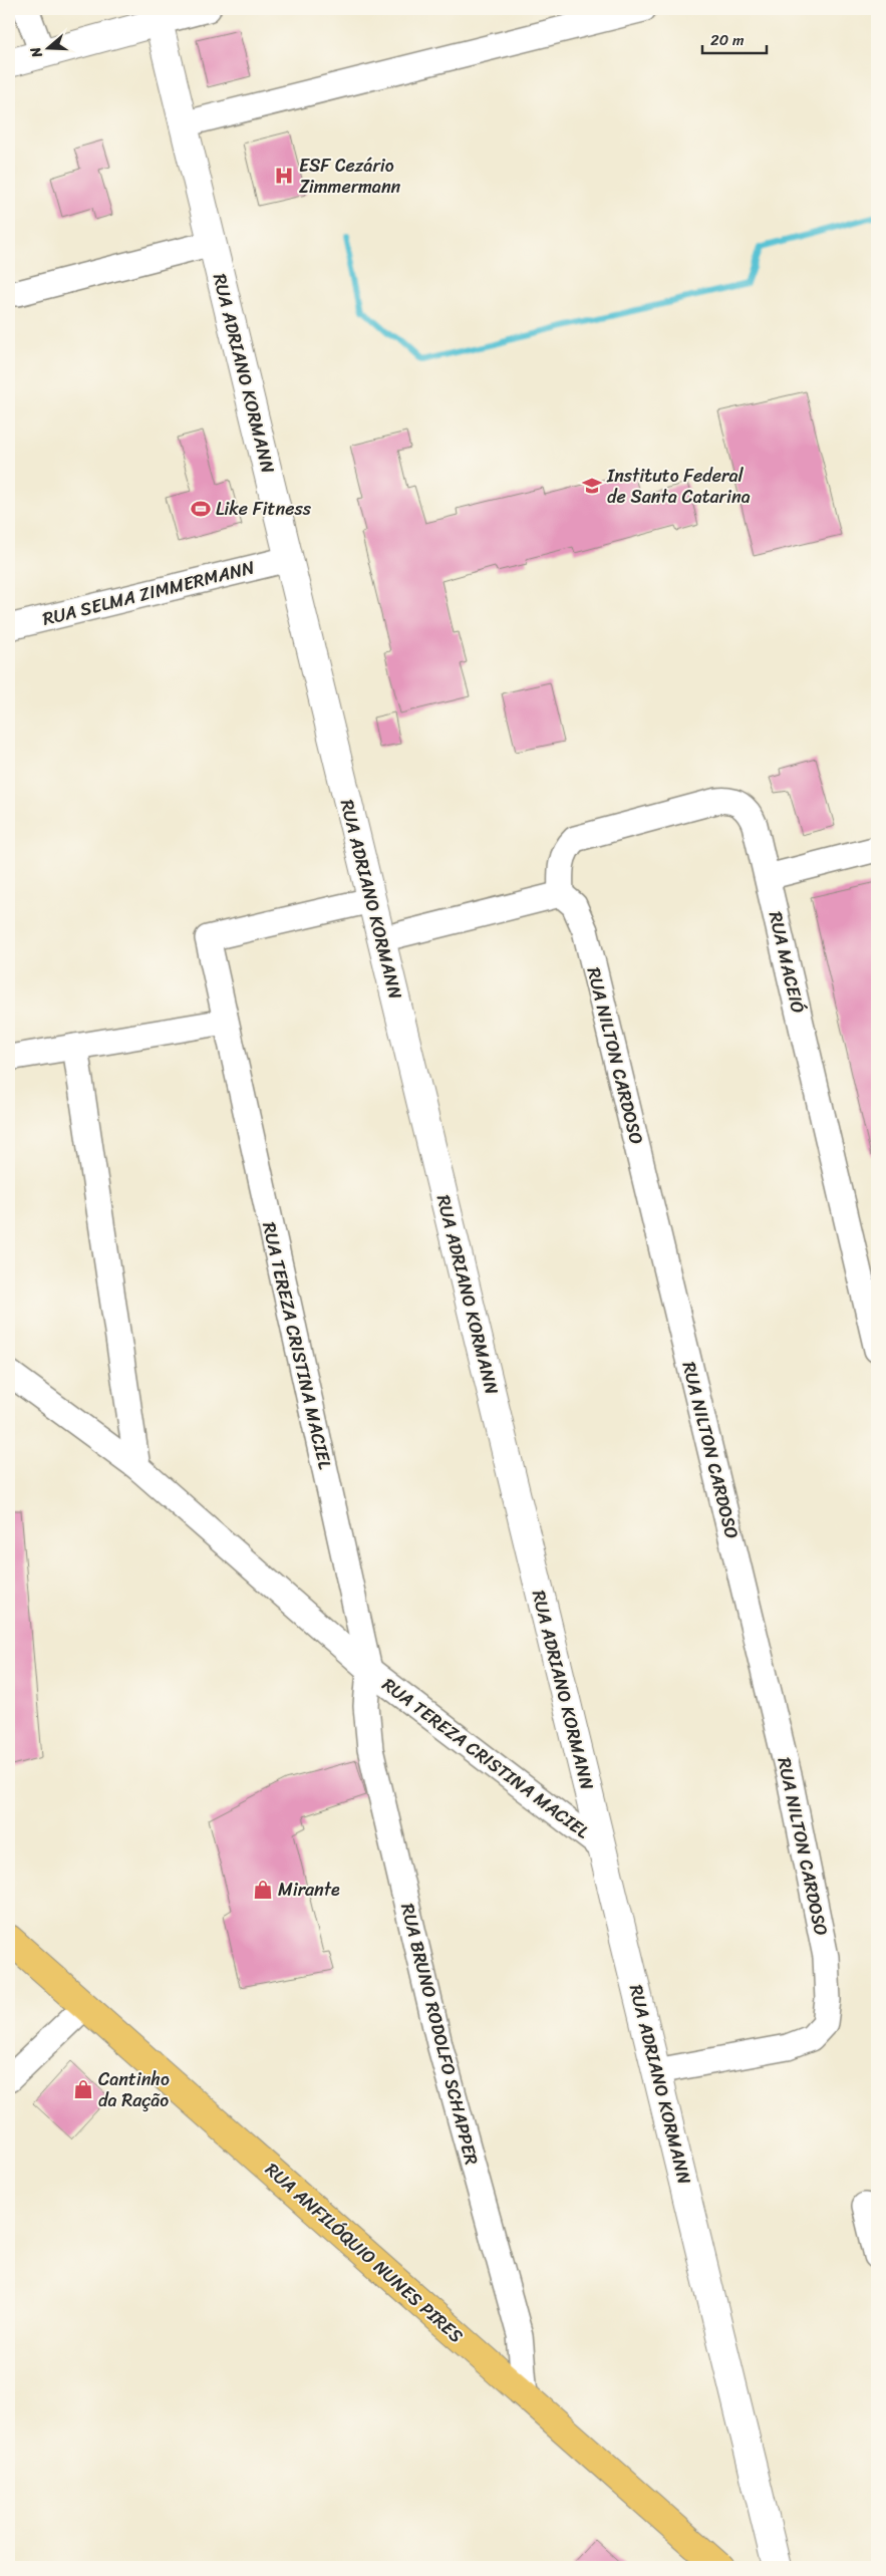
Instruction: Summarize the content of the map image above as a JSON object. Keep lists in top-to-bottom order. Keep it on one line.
{"streets":{"main road":["RUA ANFILÓQUIO NUNES PIRES"],"street":["RUA ADRIANO KORMANN","RUA SELMA ZIMMERMANN","RUA MACEIÓ","RUA NILTON CARDOSO","RUA TEREZA CRISTINA MACIEL","RUA BRUNO RODOLFO SCHAPPER"]},"crossings":[["RUA ADRIANO KORMANN","RUA SELMA ZIMMERMANN"],["RUA ADRIANO KORMANN","RUA NILTON CARDOSO"],["RUA ADRIANO KORMANN","RUA TEREZA CRISTINA MACIEL"],["RUA MACEIÓ","RUA NILTON CARDOSO"],["RUA TEREZA CRISTINA MACIEL","RUA BRUNO RODOLFO SCHAPPER"],["RUA BRUNO RODOLFO SCHAPPER","RUA ANFILÓQUIO NUNES PIRES"]],"places":{"hospital":["ESF Cezário Zimmermann"],"school or university":["Instituto Federal de Santa Catarina"],"sports":["Like Fitness"],"shop":["Mirante","Cantinho da Ração"]},"scale_bar":"20 m","north":"left"}
